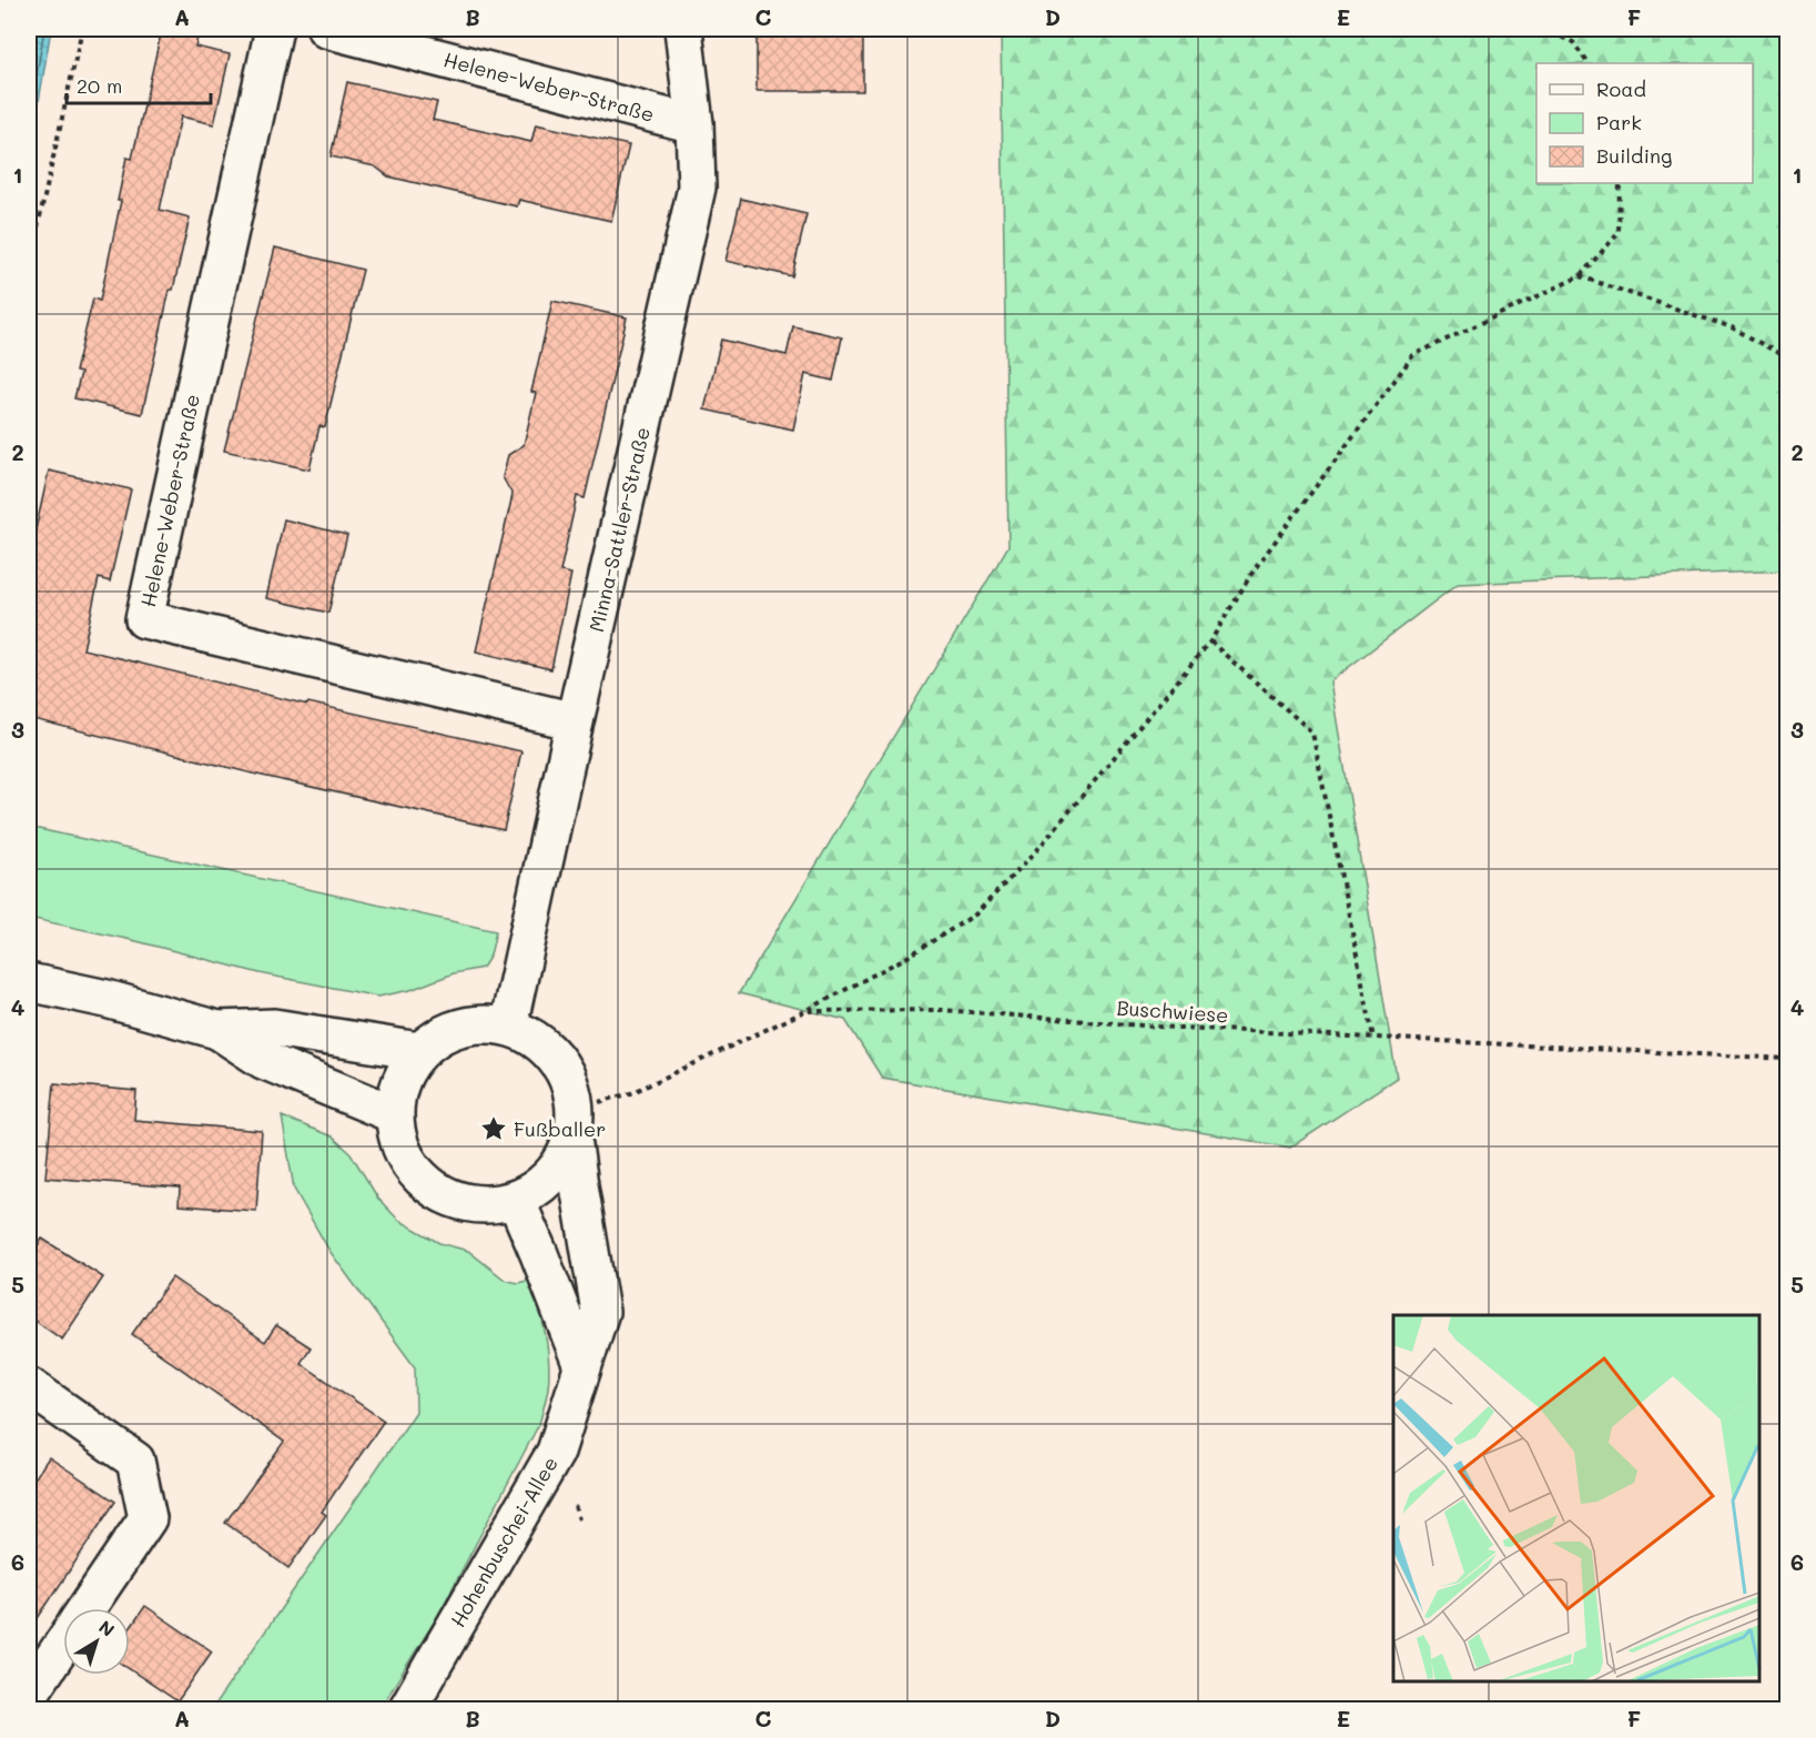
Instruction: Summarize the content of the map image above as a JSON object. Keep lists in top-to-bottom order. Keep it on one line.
{"streets":{"street":["Helene-Weber-Straße","Minna-Sattler-Straße","Hohenbuschei-Allee"],"path":["Buschwiese"]},"crossings":[["Helene-Weber-Straße","Minna-Sattler-Straße"],["Minna-Sattler-Straße","Buschwiese"],["Minna-Sattler-Straße","Hohenbuschei-Allee"],["Buschwiese","Hohenbuschei-Allee"]],"places":{"place":["Fußballer"]},"legend":["Road","Park","Building"],"scale_bar":"20 m","north":"top right","grid":{"columns":["A","B","C","D","E","F"],"rows":["1","2","3","4","5","6"]}}
